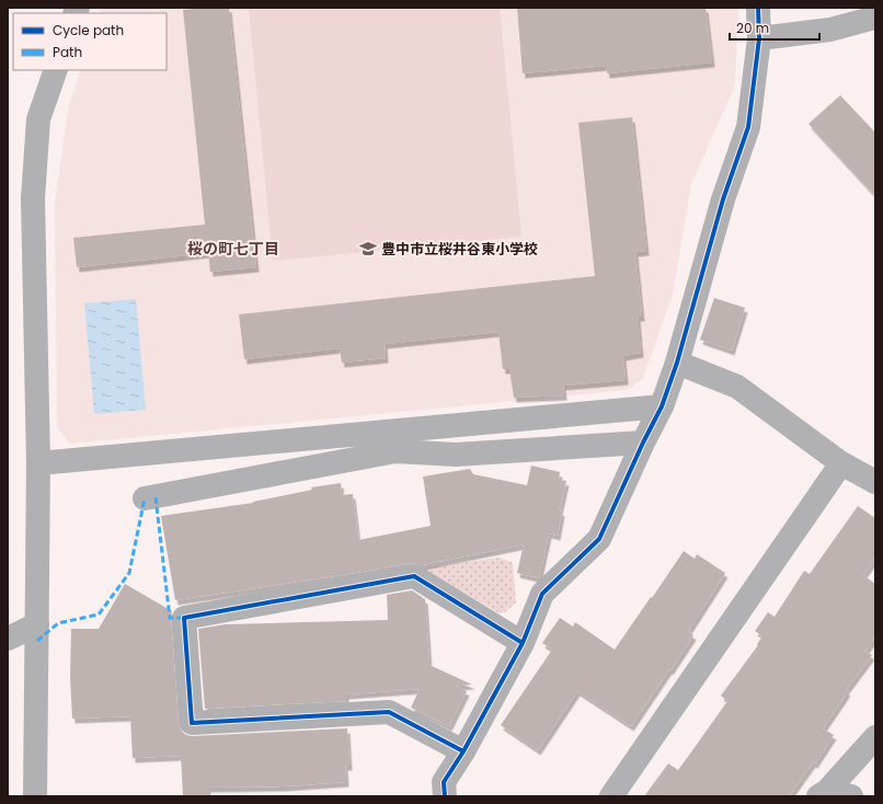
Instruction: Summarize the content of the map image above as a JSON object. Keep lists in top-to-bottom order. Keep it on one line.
{"districts":["桜の町七丁目"],"places":{"school or university":["豊中市立桜井谷東小学校"]},"legend":["Cycle path","Path"],"scale_bar":"20 m"}
